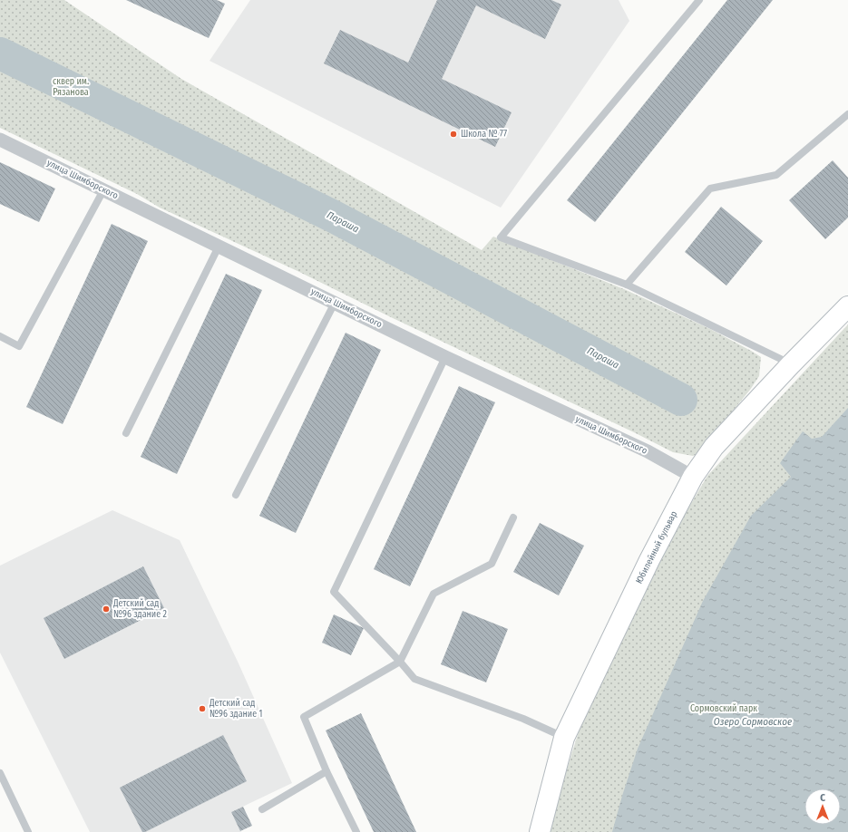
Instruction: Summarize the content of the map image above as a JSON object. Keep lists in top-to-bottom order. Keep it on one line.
{"streets":{"street":["улица Шимборского","Юбилейный бульвар"]},"crossings":[["улица Шимборского","Юбилейный бульвар"]],"water":["Параша","Озеро Сормовское"],"parks":["сквер им. Рязанова","Сормовский парк"],"places":["Школа № 77","Детский сад №96 здание 2","Детский сад №96 здание 1"],"north":"top"}
